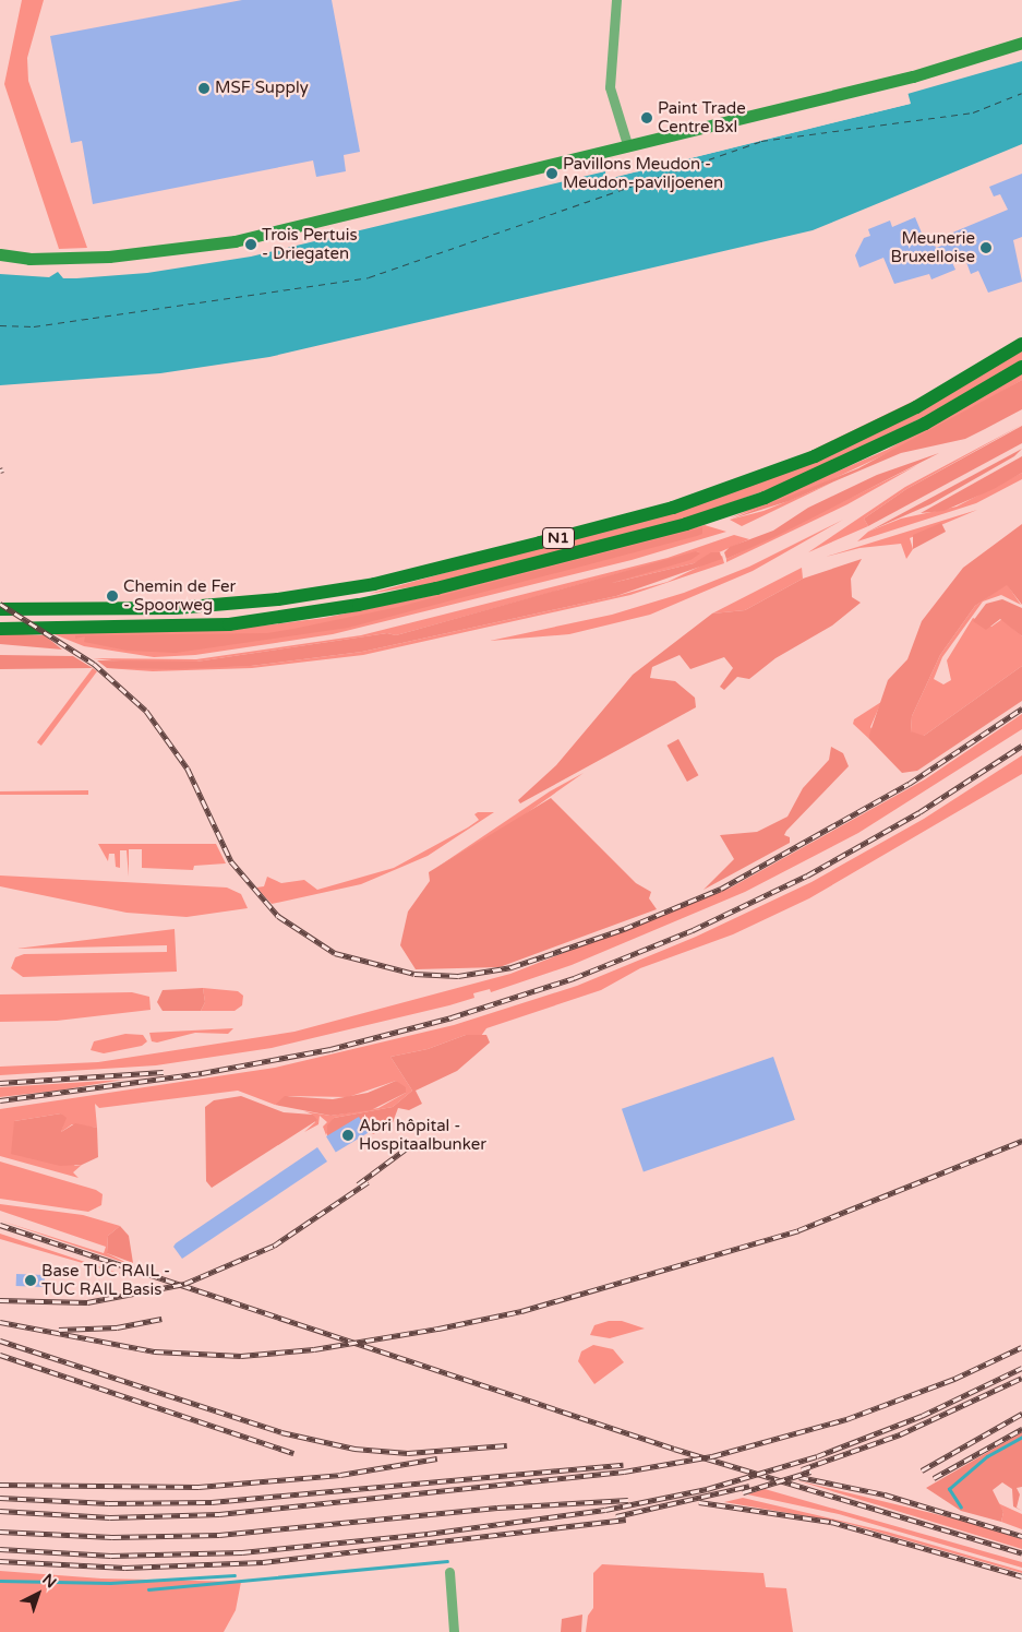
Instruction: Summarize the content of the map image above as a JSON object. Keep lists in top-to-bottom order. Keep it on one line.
{"streets":{"main road":["N1"]},"places":["MSF Supply","Paint Trade Centre Bxl","Pavillons Meudon - Meudon-paviljoenen","Trois Pertuis - Driegaten","Meunerie Bruxelloise","Chemin de Fer - Spoorweg","Abri hôpital - Hospitaalbunker","Base TUC RAIL - TUC RAIL Basis"],"north":"top right"}
